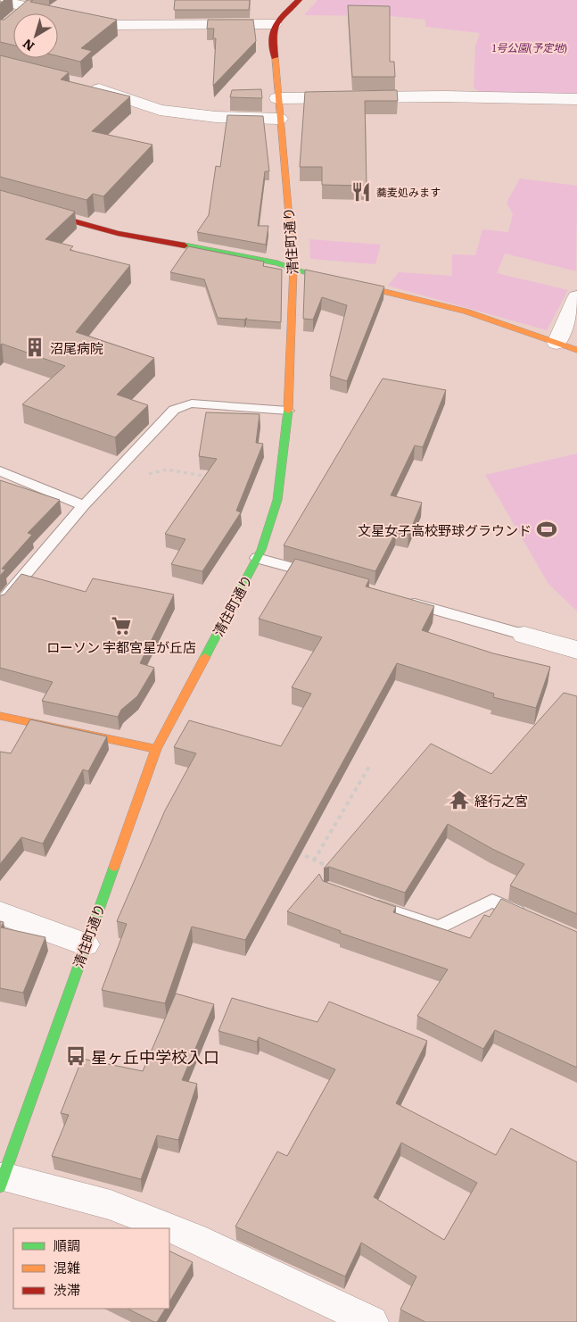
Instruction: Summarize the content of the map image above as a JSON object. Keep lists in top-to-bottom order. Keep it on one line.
{"streets":{"street":["清住町通り"]},"parks":["1号公園(予定地)"],"places":{"restaurant":["蕎麦処みます"],"building":["沼尾病院"],"sports":["文星女子高校野球グラウンド"],"supermarket":["ローソン 宇都宮星が丘店"],"temple":["経行之宮"],"bus stop":["星ヶ丘中学校入口"]},"legend":["順調","混雑","渋滞"],"north":"bottom left"}
